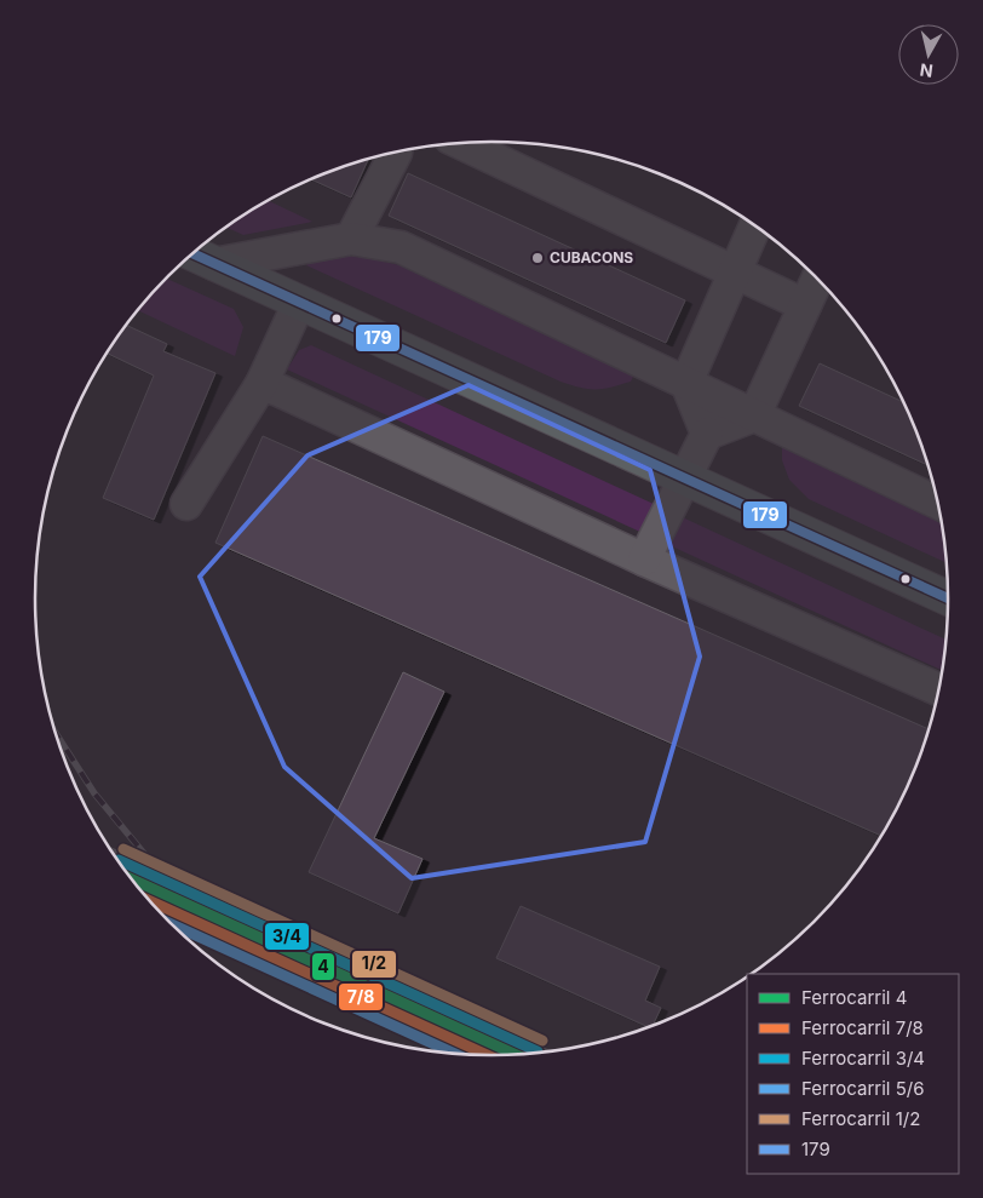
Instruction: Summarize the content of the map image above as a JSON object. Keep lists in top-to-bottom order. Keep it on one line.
{"places":["CUBACONS"],"lines":["transit line 179","rail line 1/2","rail line 3/4","rail line 4","rail line 7/8","rail line 5/6"],"legend":["Ferrocarril 4","Ferrocarril 7/8","Ferrocarril 3/4","Ferrocarril 5/6","Ferrocarril 1/2","179"],"north":"bottom"}
